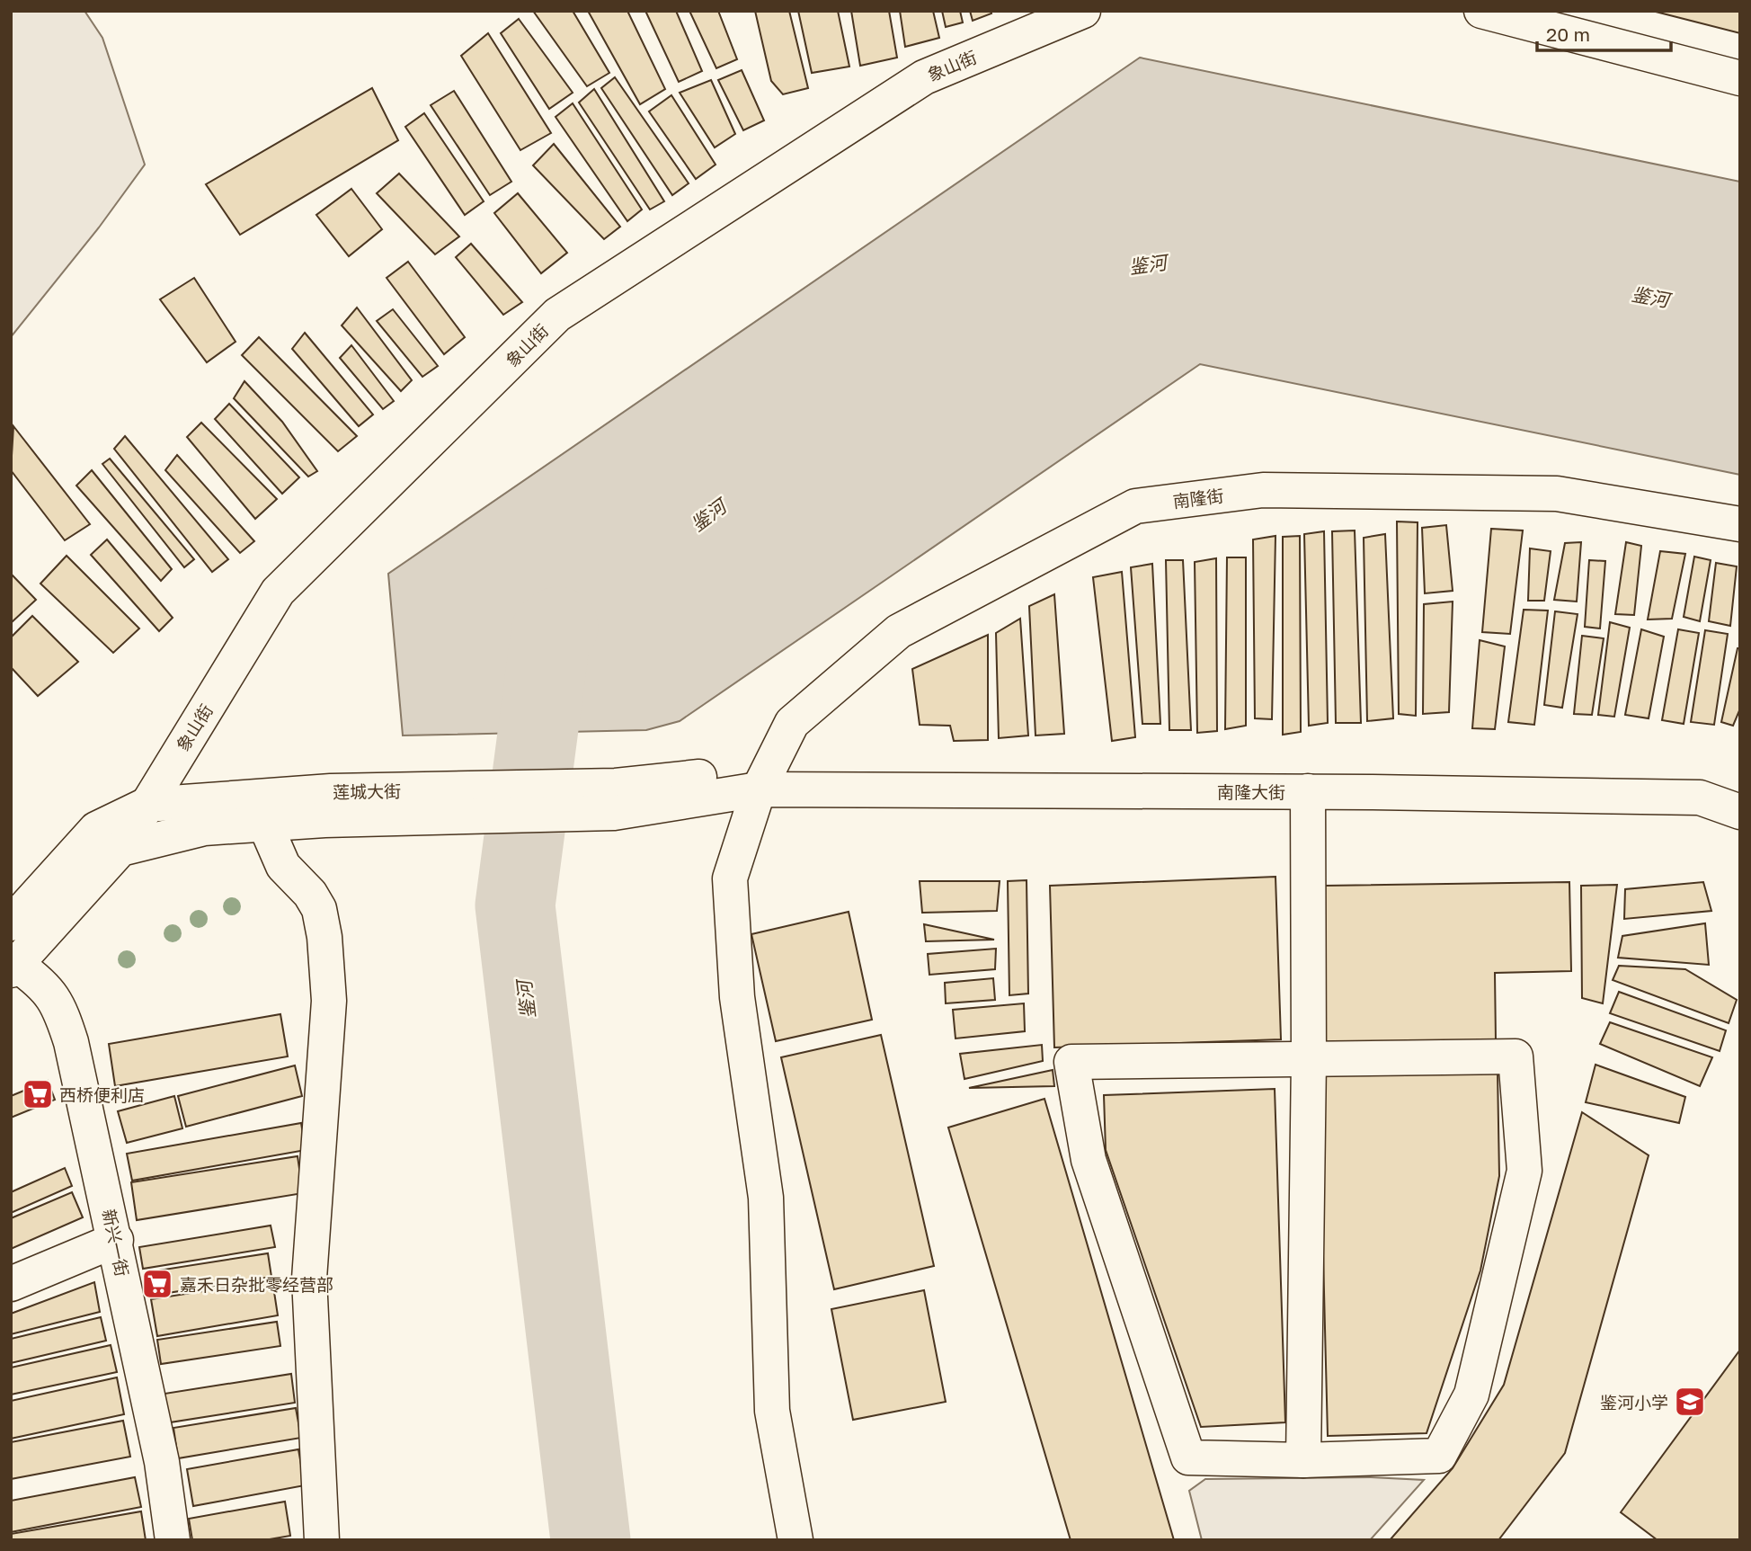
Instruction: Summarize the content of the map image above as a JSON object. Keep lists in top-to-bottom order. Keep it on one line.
{"streets":{"street":["象山街","南隆街","莲城大街","南隆大街","新兴一街"]},"crossings":[["象山街","莲城大街"],["南隆街","莲城大街"],["南隆街","南隆大街"],["莲城大街","南隆大街"]],"water":["鉴河"],"places":{"supermarket":["西桥便利店","嘉禾日杂批零经营部"],"school or university":["鉴河小学"]},"scale_bar":"20 m"}
